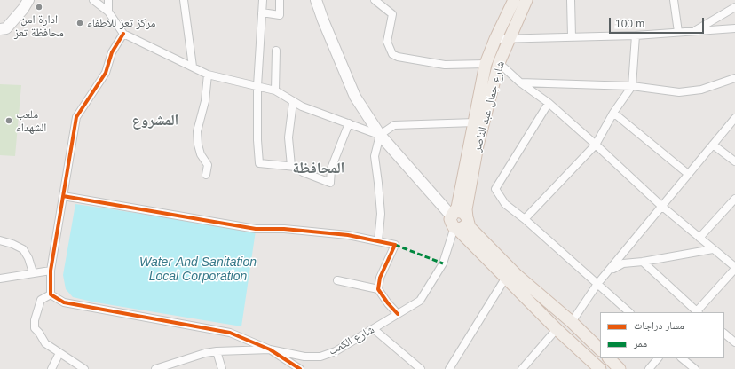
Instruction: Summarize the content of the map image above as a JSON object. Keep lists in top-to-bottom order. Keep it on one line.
{"streets":{"main road":["شارع جمال عبد الناصر"],"street":["شارع الكمب"]},"crossings":[["شارع جمال عبد الناصر","شارع الكمب"]],"districts":["المشروع","المحافظة"],"water":["Water And Sanitation Local Corporation"],"places":["ادارة امن محافظة تعز","مركز تعز للاطفاء","ملعب الشهداء"],"legend":["مسار دراجات","ممر"],"scale_bar":"100 m"}
